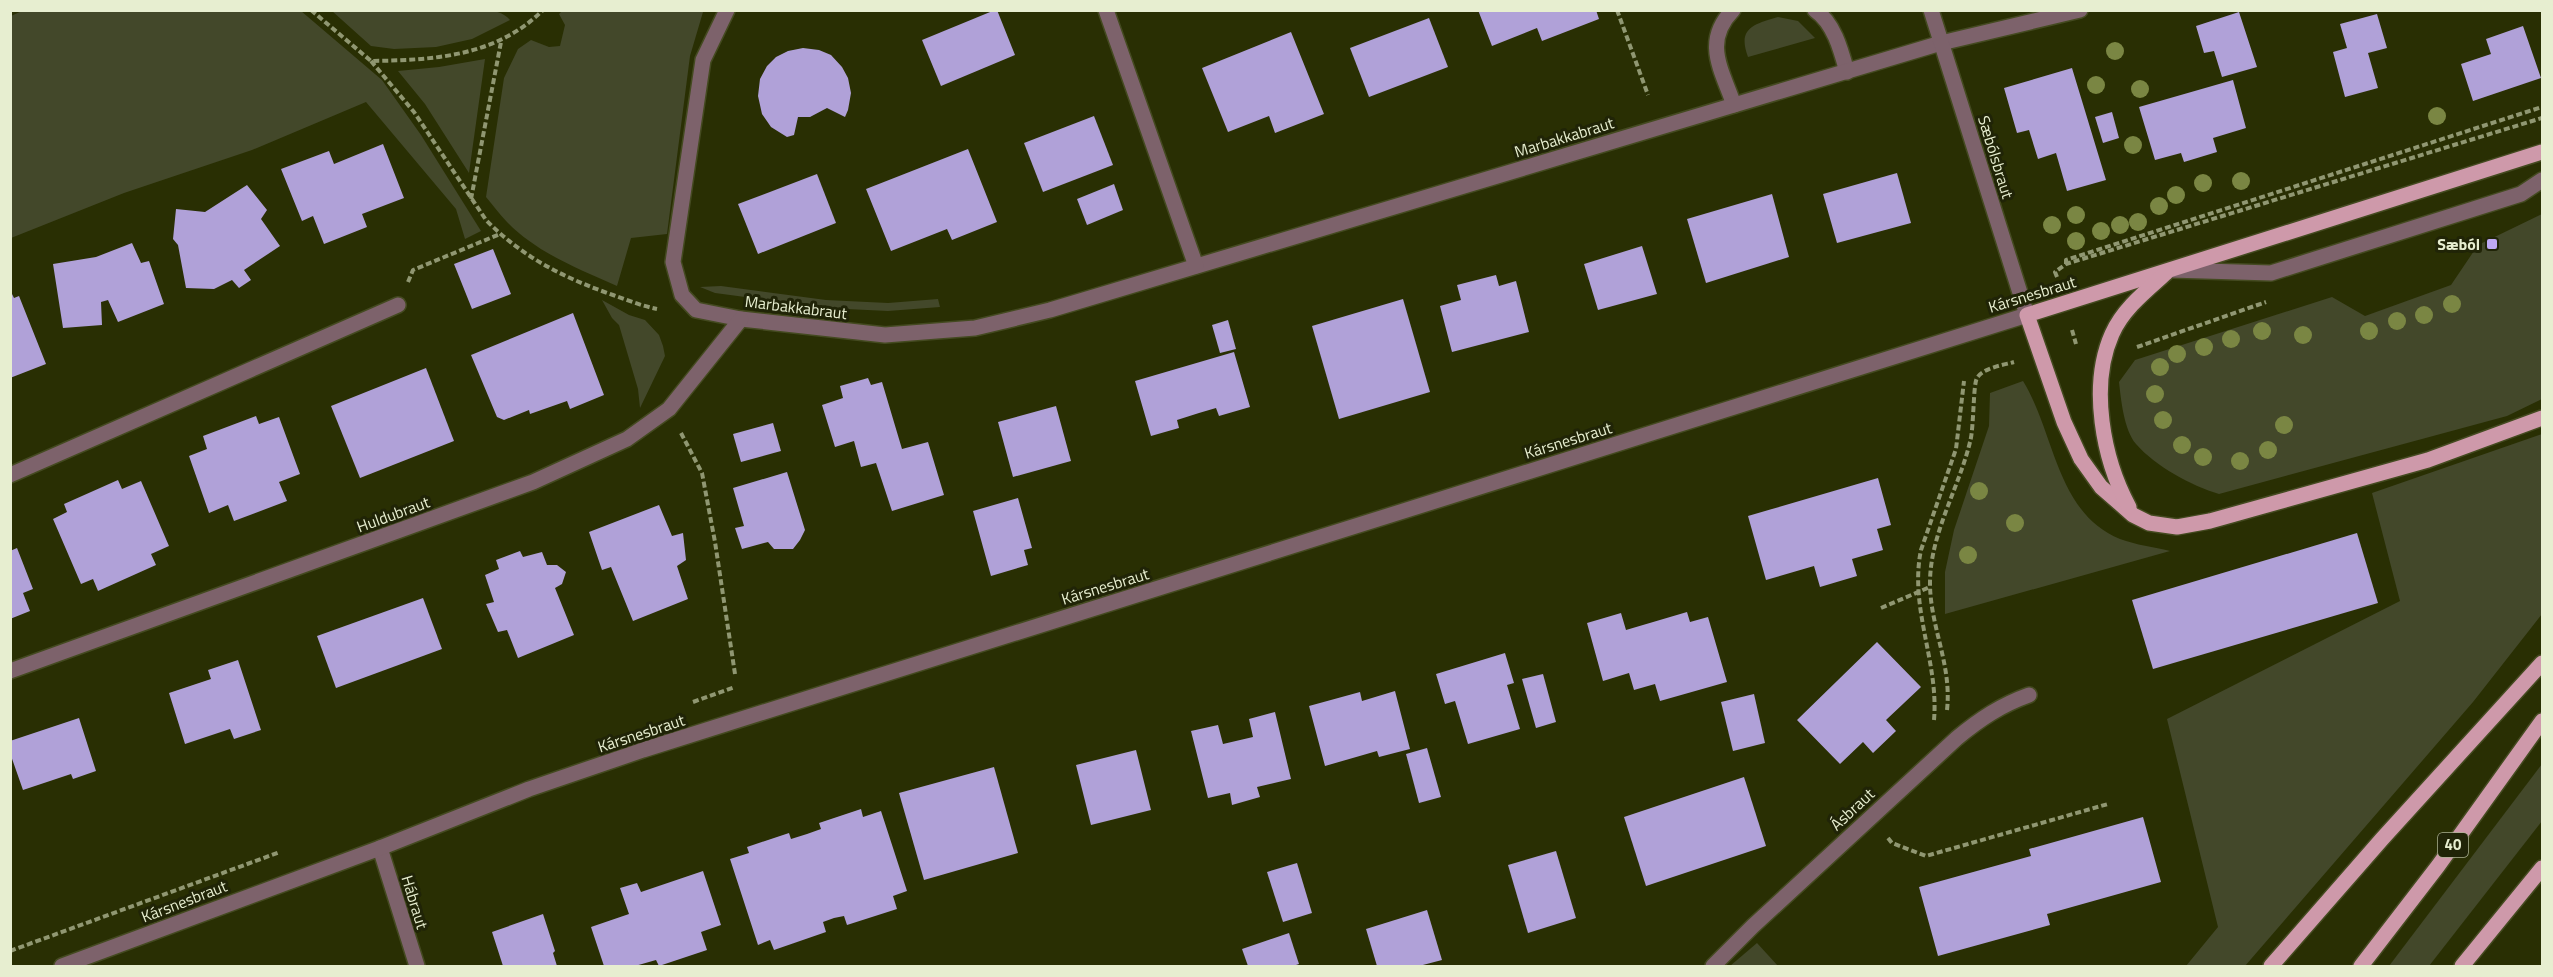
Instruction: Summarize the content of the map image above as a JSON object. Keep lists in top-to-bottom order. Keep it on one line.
{"streets":{"main road":["Kársnesbraut","40"],"street":["Marbakkabraut","Sæbólsbraut","Huldubraut","Ásbraut","Hábraut"]},"crossings":[["Marbakkabraut","Sæbólsbraut"],["Marbakkabraut","Huldubraut"],["Sæbólsbraut","Kársnesbraut"],["Kársnesbraut","Hábraut"]],"places":{"transit":["Sæból"]}}
